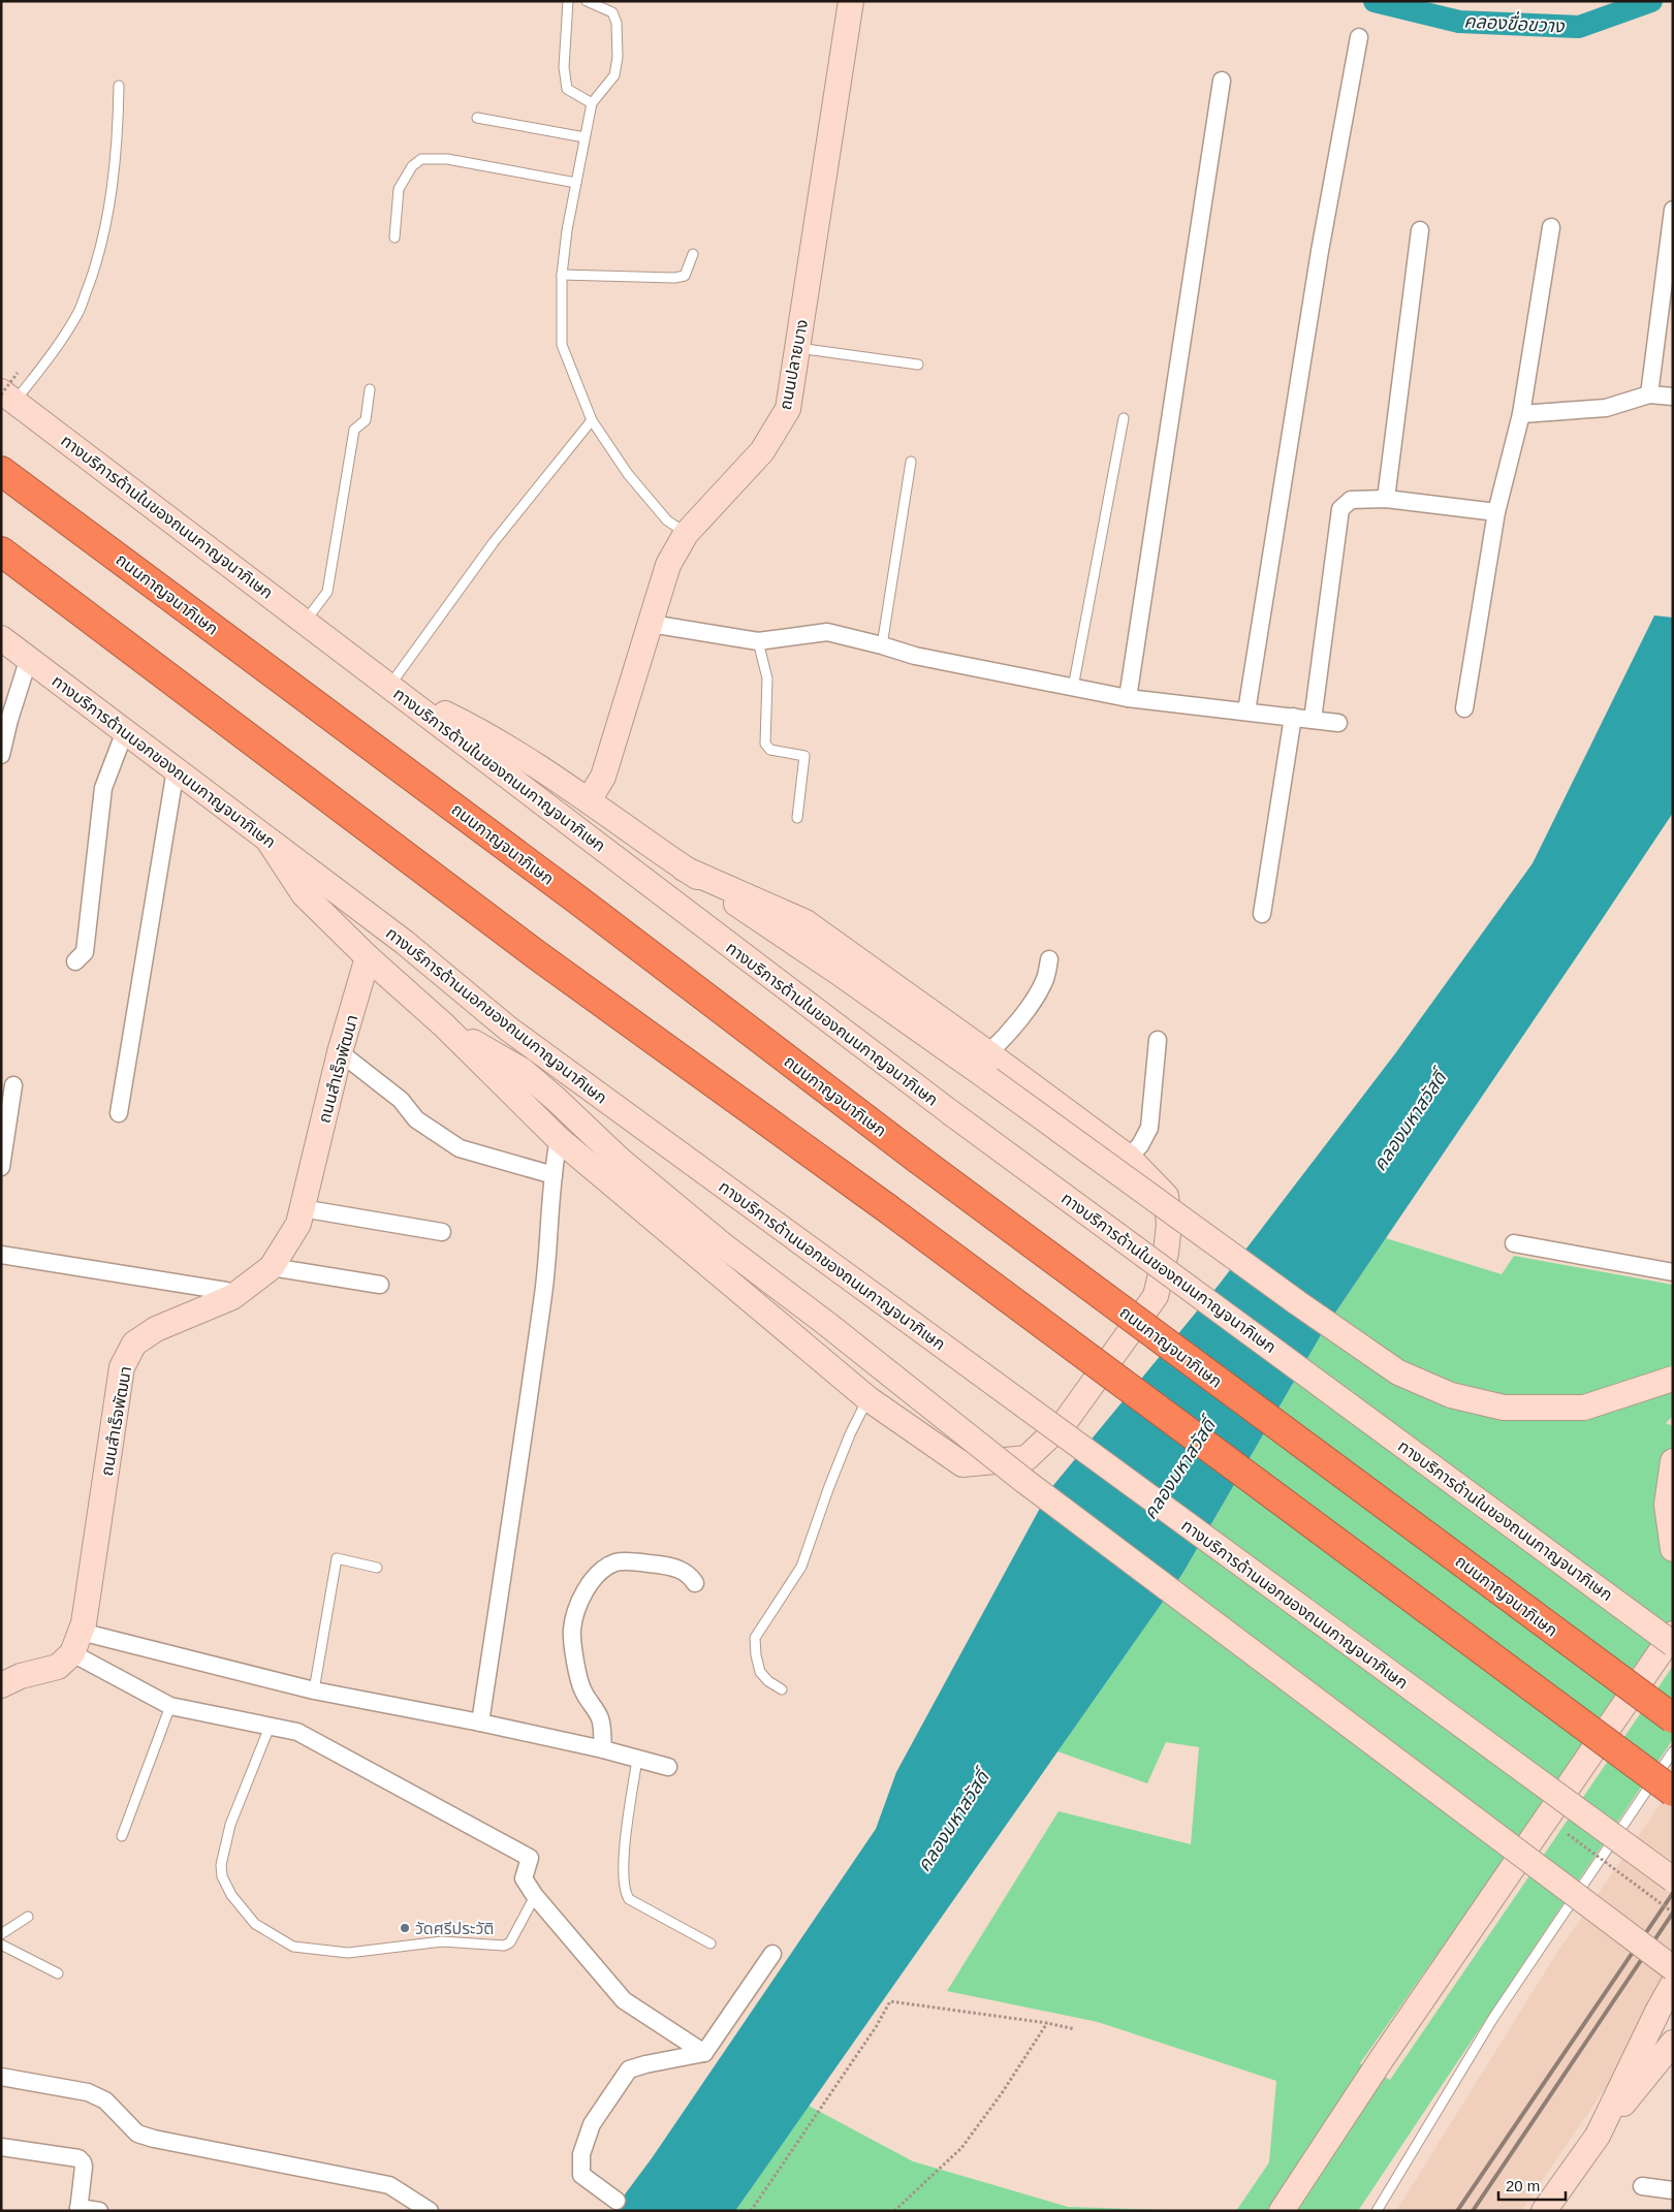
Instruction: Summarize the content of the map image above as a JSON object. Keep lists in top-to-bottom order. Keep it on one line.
{"streets":{"highway":["ถนนกาญจนาภิเษก"],"main road":["ถนนปลายบาง","ทางบริการด้านในของถนนกาญจนาภิเษก","ทางบริการด้านนอกของถนนกาญจนาภิเษก","ถนนสำเร็จพัฒนา"]},"water":["คลองขื่อขวาง","คลองมหาสวัสดิ์"],"places":["วัดศรีประวัติ"],"scale_bar":"20 m"}
